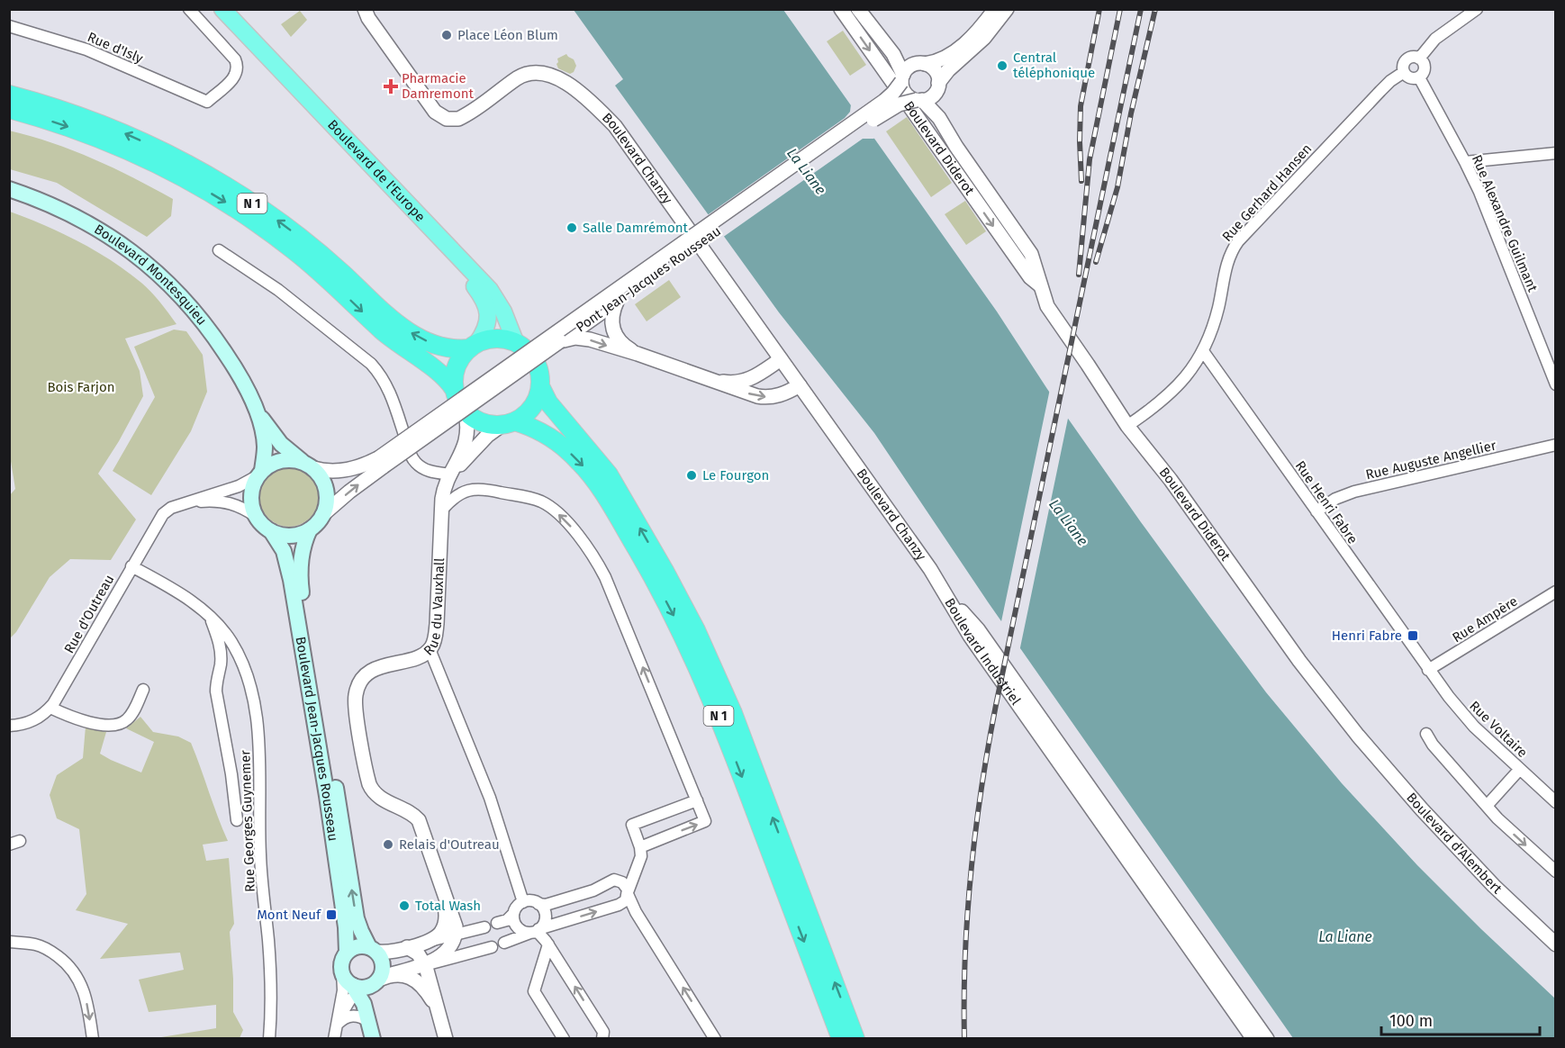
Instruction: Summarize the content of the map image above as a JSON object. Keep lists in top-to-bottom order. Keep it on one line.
{"streets":{"highway":["N 1"],"main road":["Boulevard de l'Europe","Boulevard Montesquieu","Boulevard Jean-Jacques Rousseau"],"street":["Rue d'Isly","Boulevard Diderot","Boulevard Chanzy","Rue Gerhard Hansen","Rue Alexandre Guilmant","Pont Jean-Jacques Rousseau","Rue Auguste Angellier","Rue Henri Fabre","Rue du Vauxhall","Rue d'Outreau","Rue Ampère","Boulevard Industriel","Rue Voltaire","Rue Georges Guynemer","Boulevard d'Alembert"]},"crossings":[["Boulevard Diderot","Rue Gerhard Hansen"],["Boulevard Diderot","Pont Jean-Jacques Rousseau"],["Boulevard Diderot","Boulevard d'Alembert"],["Boulevard Chanzy","Boulevard Industriel"],["Boulevard de l'Europe","N 1"],["Boulevard de l'Europe","Rue du Vauxhall"],["Rue Gerhard Hansen","Rue Alexandre Guilmant"],["Rue Gerhard Hansen","Rue Henri Fabre"],["N 1","Rue du Vauxhall"],["Boulevard Montesquieu","Rue d'Outreau"],["Boulevard Montesquieu","Boulevard Jean-Jacques Rousseau"],["Rue Auguste Angellier","Rue Henri Fabre"],["Rue Henri Fabre","Rue Ampère"],["Rue Henri Fabre","Rue Voltaire"],["Rue du Vauxhall","Boulevard Jean-Jacques Rousseau"],["Rue d'Outreau","Boulevard Jean-Jacques Rousseau"],["Rue d'Outreau","Rue Georges Guynemer"],["Rue Ampère","Rue Voltaire"]],"water":["La Liane"],"parks":["Bois Farjon"],"places":{"other":["Place Léon Blum","Central téléphonique","Salle Damrémont","Le Fourgon","Relais d'Outreau","Total Wash"],"health":["Pharmacie Damremont"],"transit":["Henri Fabre","Mont Neuf"]},"scale_bar":"100 m"}
